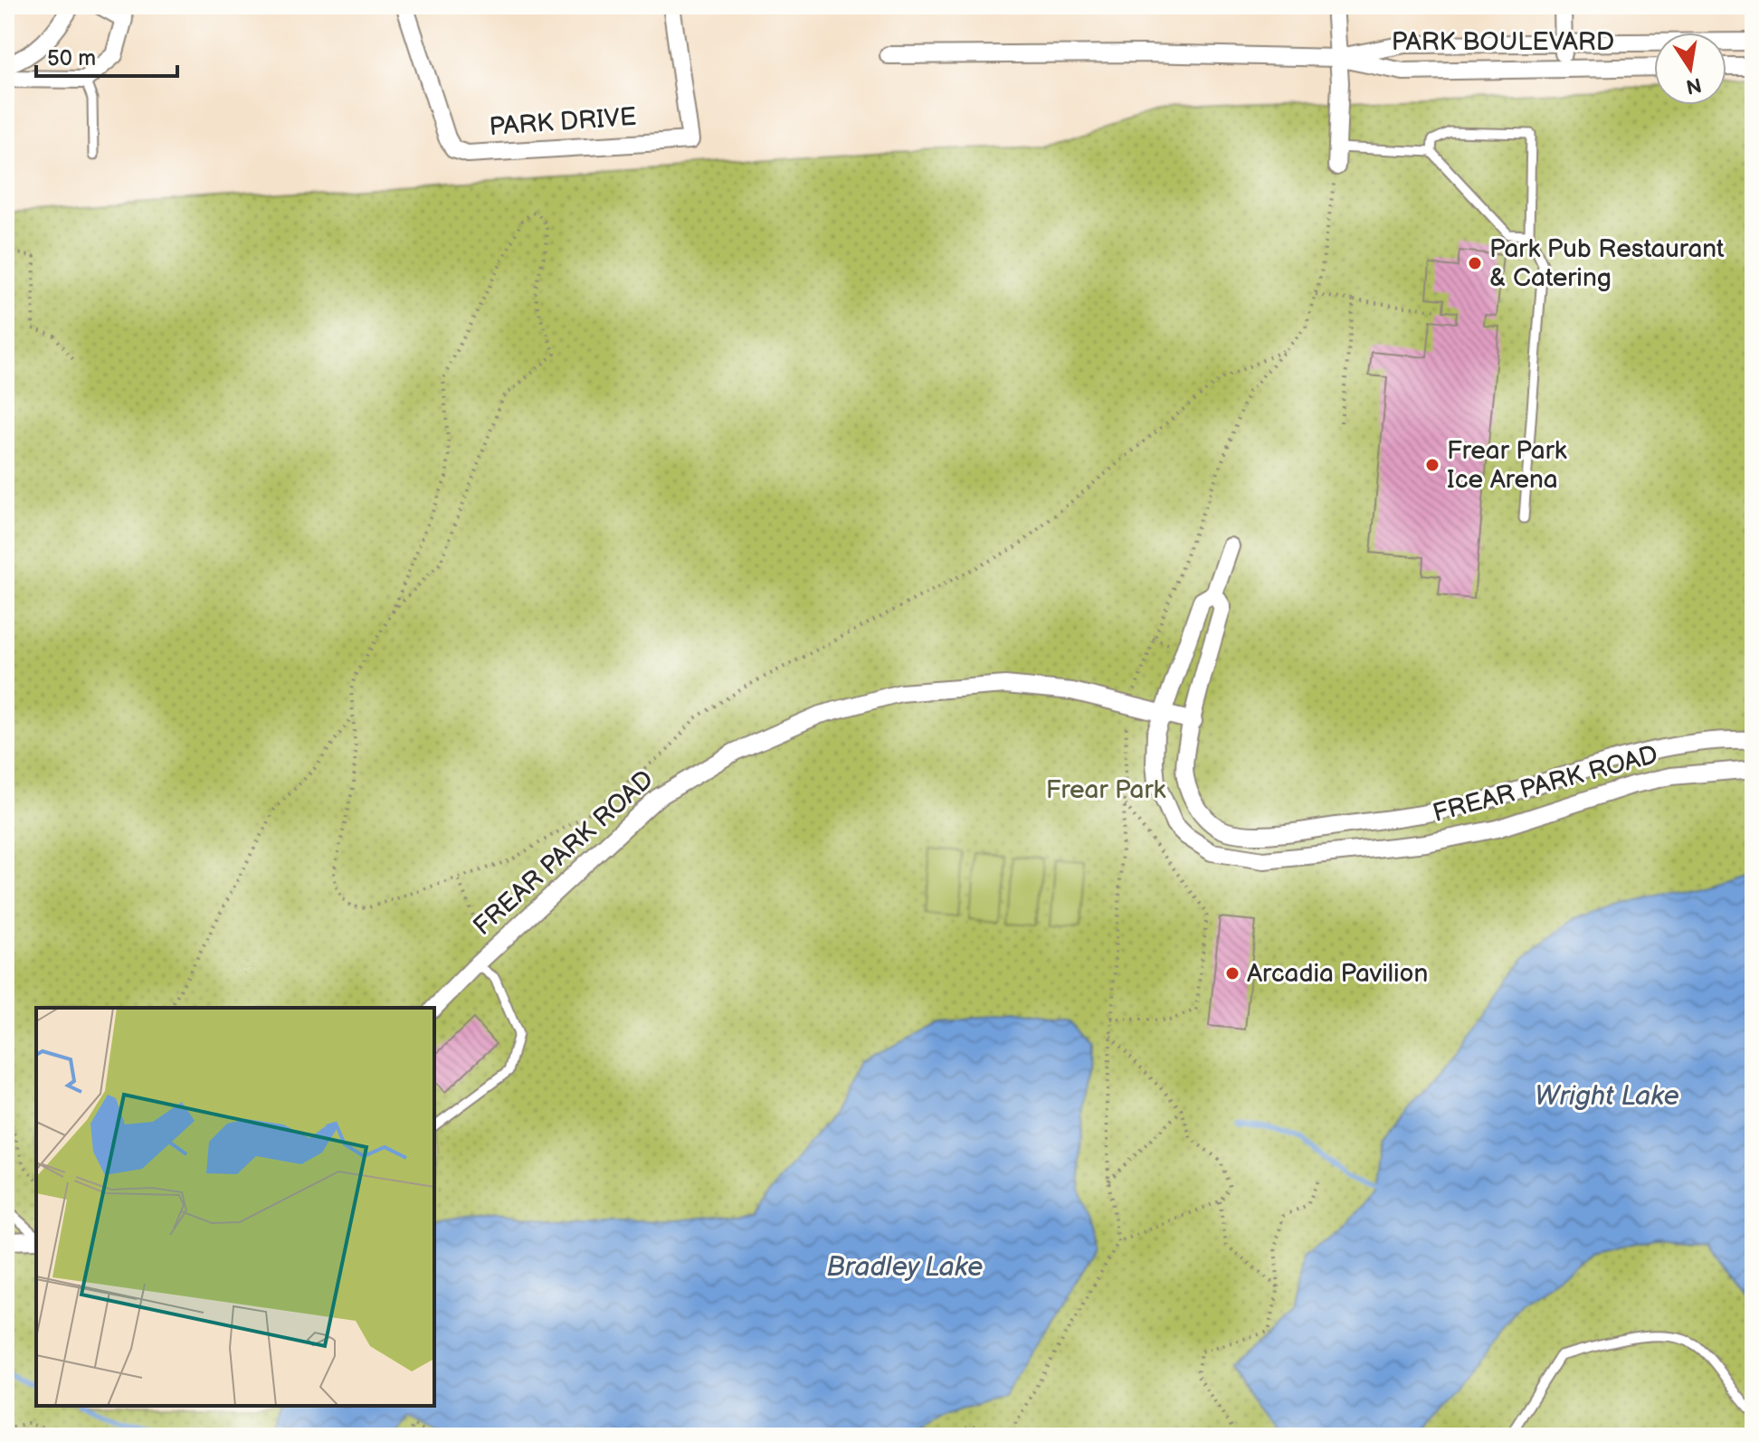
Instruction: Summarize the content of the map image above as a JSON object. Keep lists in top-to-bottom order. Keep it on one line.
{"streets":{"street":["PARK BOULEVARD","PARK DRIVE","FREAR PARK ROAD"]},"water":["Wright Lake","Bradley Lake"],"parks":["Frear Park"],"places":["Park Pub Restaurant & Catering","Frear Park Ice Arena","Arcadia Pavilion"],"scale_bar":"50 m","north":"bottom"}
